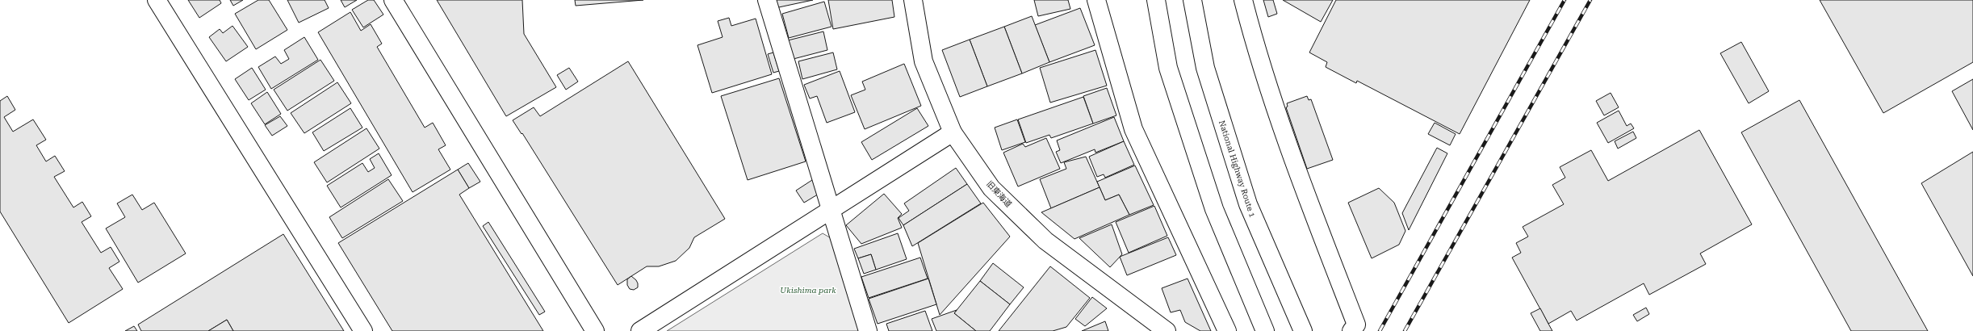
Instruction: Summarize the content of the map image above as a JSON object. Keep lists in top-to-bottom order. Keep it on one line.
{"streets":{"main road":["National Highway Route 1","旧東海道"]},"parks":["Ukishima park"]}
